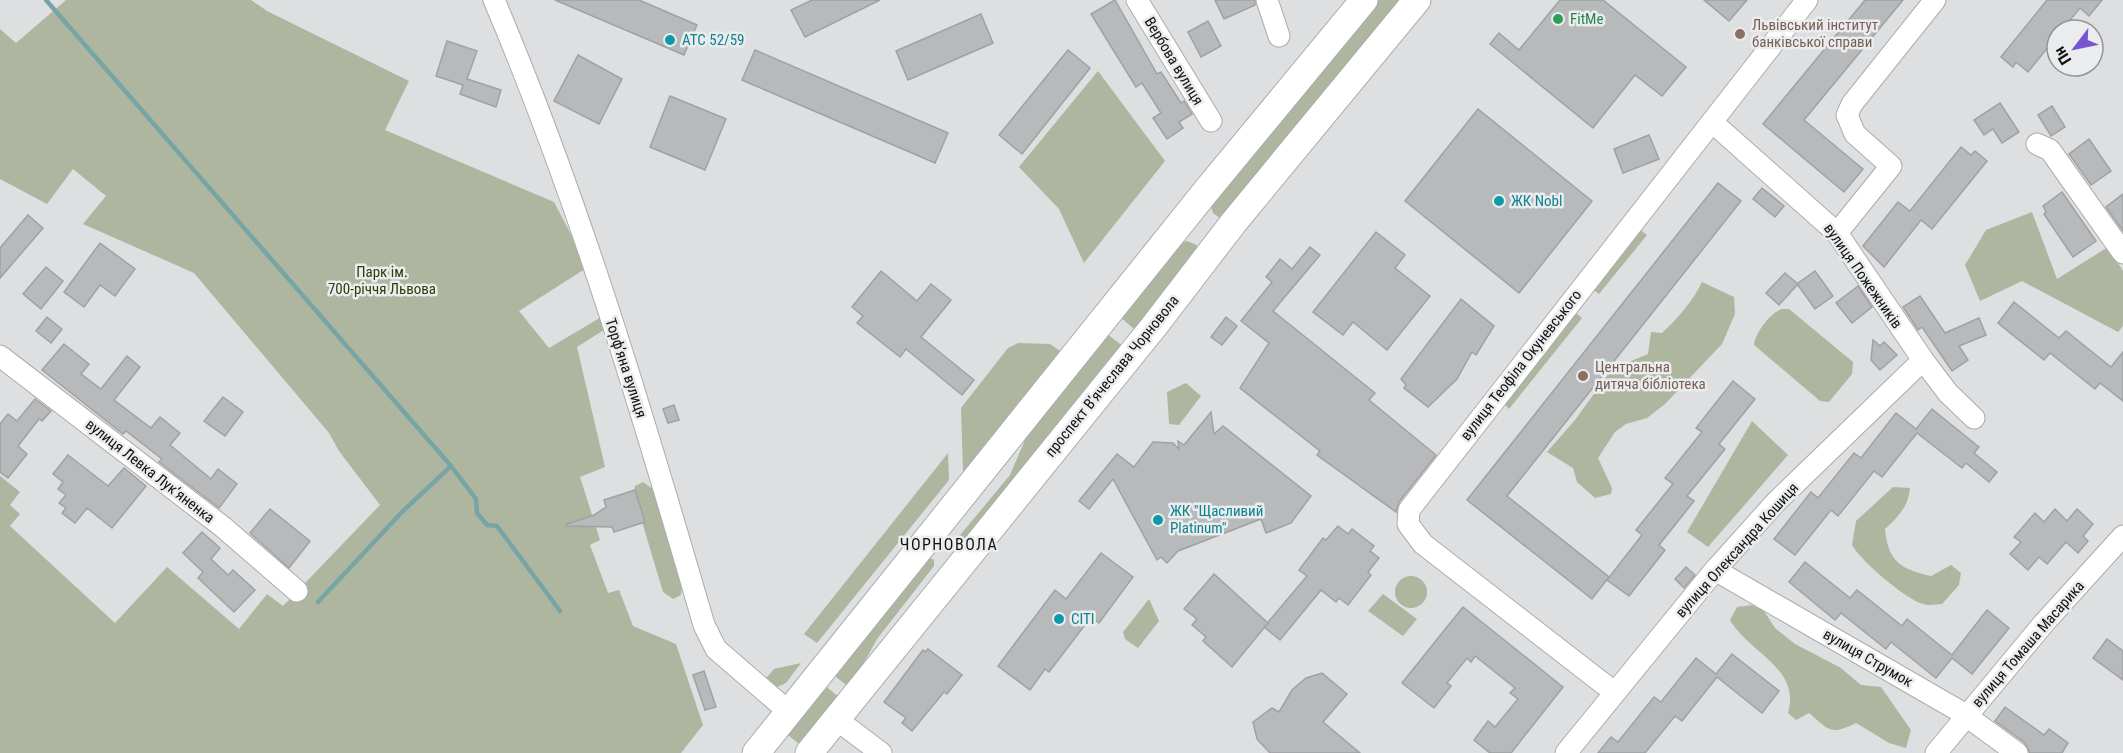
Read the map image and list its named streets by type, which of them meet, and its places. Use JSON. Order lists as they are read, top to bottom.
{
  "streets": {
    "main road": ["проспект Вʼячеслава Чорновола"],
    "street": [
      "Вербова вулиця",
      "вулиця Пожежників",
      "вулиця Теофіла Окуневського",
      "Торфʼяна вулиця",
      "вулиця Левка Лукʼяненка",
      "вулиця Олександра Кошиця",
      "вулиця Томаша Масарика",
      "вулиця Струмок"
    ]
  },
  "crossings": [
    ["вулиця Пожежників", "вулиця Теофіла Окуневського"],
    ["вулиця Пожежників", "вулиця Олександра Кошиця"],
    ["вулиця Теофіла Окуневського", "вулиця Олександра Кошиця"],
    ["вулиця Олександра Кошиця", "вулиця Струмок"],
    ["вулиця Томаша Масарика", "вулиця Струмок"]
  ],
  "districts": ["ЧОРНОВОЛА"],
  "parks": ["Парк ім. 700-річчя Львова"],
  "places": [
    "FitMe",
    "Львівський інститут банківської справи",
    "АТС 52/59",
    "ЖК Nobl",
    "Центральна дитяча бібліотека",
    "ЖК \"Щасливий Platinum\"",
    "CITI"
  ],
  "north": "bottom left"
}
